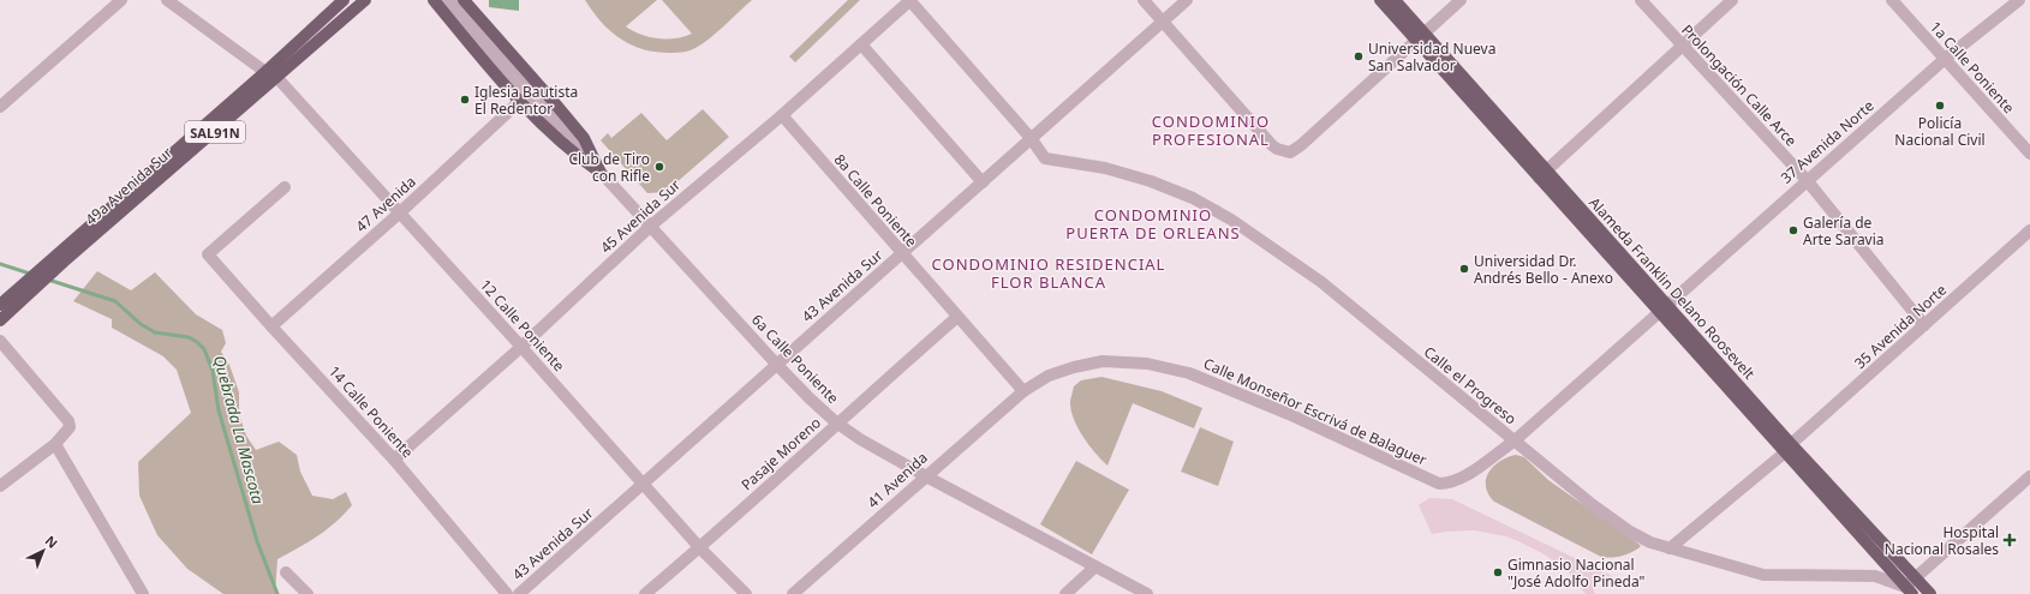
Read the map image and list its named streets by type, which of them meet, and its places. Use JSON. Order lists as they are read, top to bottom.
{
  "streets": {
    "main road": ["SAL91N", "49a Avenida Sur", "Alameda Franklin Delano Roosevelt"],
    "street": [
      "1a Calle Poniente",
      "Prolongación Calle Arce",
      "37 Avenida Norte",
      "8a Calle Poniente",
      "47 Avenida",
      "45 Avenida Sur",
      "43 Avenida Sur",
      "12 Calle Poniente",
      "35 Avenida Norte",
      "6a Calle Poniente",
      "Calle el Progreso",
      "14 Calle Poniente",
      "Calle Monseñor Escrivá de Balaguer",
      "Pasaje Moreno",
      "41 Avenida"
    ]
  },
  "crossings": [
    ["1a Calle Poniente", "37 Avenida Norte"],
    ["Prolongación Calle Arce", "37 Avenida Norte"],
    ["Prolongación Calle Arce", "35 Avenida Norte"],
    ["37 Avenida Norte", "Alameda Franklin Delano Roosevelt"],
    ["37 Avenida Norte", "Calle el Progreso"],
    ["37 Avenida Norte", "Calle Monseñor Escrivá de Balaguer"],
    ["49a Avenida Sur", "12 Calle Poniente"],
    ["8a Calle Poniente", "45 Avenida Sur"],
    ["8a Calle Poniente", "43 Avenida Sur"],
    ["8a Calle Poniente", "Calle Monseñor Escrivá de Balaguer"],
    ["8a Calle Poniente", "Pasaje Moreno"],
    ["8a Calle Poniente", "41 Avenida"],
    ["47 Avenida", "12 Calle Poniente"],
    ["47 Avenida", "14 Calle Poniente"],
    ["45 Avenida Sur", "12 Calle Poniente"],
    ["45 Avenida Sur", "6a Calle Poniente"],
    ["45 Avenida Sur", "14 Calle Poniente"],
    ["43 Avenida Sur", "12 Calle Poniente"],
    ["43 Avenida Sur", "6a Calle Poniente"],
    ["43 Avenida Sur", "Calle el Progreso"],
    ["Alameda Franklin Delano Roosevelt", "35 Avenida Norte"],
    ["Alameda Franklin Delano Roosevelt", "Calle el Progreso"],
    ["12 Calle Poniente", "Pasaje Moreno"],
    ["35 Avenida Norte", "Calle el Progreso"],
    ["6a Calle Poniente", "Pasaje Moreno"],
    ["6a Calle Poniente", "41 Avenida"],
    ["Calle Monseñor Escrivá de Balaguer", "41 Avenida"]
  ],
  "districts": ["CONDOMINIO PROFESIONAL", "CONDOMINIO PUERTA DE ORLEANS", "CONDOMINIO RESIDENCIAL FLOR BLANCA"],
  "water": ["Quebrada La Mascota"],
  "places": {
    "other": [
      "Universidad Nueva San Salvador",
      "Iglesia Bautista El Redentor",
      "Policía Nacional Civil",
      "Club de Tiro con Rifle",
      "Galería de Arte Saravia",
      "Universidad Dr. Andrés Bello - Anexo",
      "Gimnasio Nacional \"José Adolfo Pineda\""
    ],
    "health": ["Hospital Nacional Rosales"]
  },
  "north": "top right"
}
